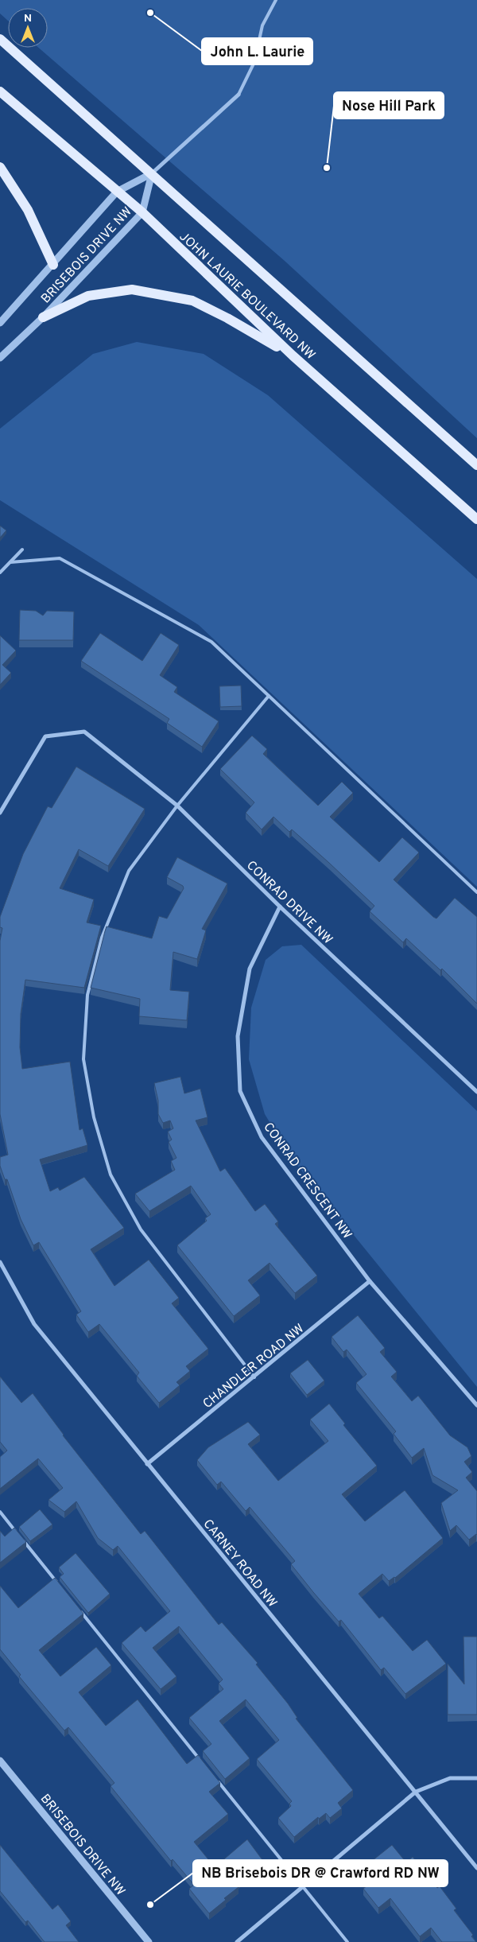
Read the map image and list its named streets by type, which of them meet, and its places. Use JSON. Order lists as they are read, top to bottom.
{
  "streets": {
    "main road": ["JOHN LAURIE BOULEVARD NW"],
    "street": [
      "BRISEBOIS DRIVE NW",
      "CONRAD DRIVE NW",
      "CONRAD CRESCENT NW",
      "CHANDLER ROAD NW",
      "CARNEY ROAD NW"
    ]
  },
  "crossings": [
    ["BRISEBOIS DRIVE NW", "JOHN LAURIE BOULEVARD NW"],
    ["CONRAD DRIVE NW", "CONRAD CRESCENT NW"],
    ["CONRAD CRESCENT NW", "CHANDLER ROAD NW"],
    ["CHANDLER ROAD NW", "CARNEY ROAD NW"]
  ],
  "places": ["John L. Laurie", "Nose Hill Park", "NB Brisebois DR @ Crawford RD NW"],
  "north": "top"
}
